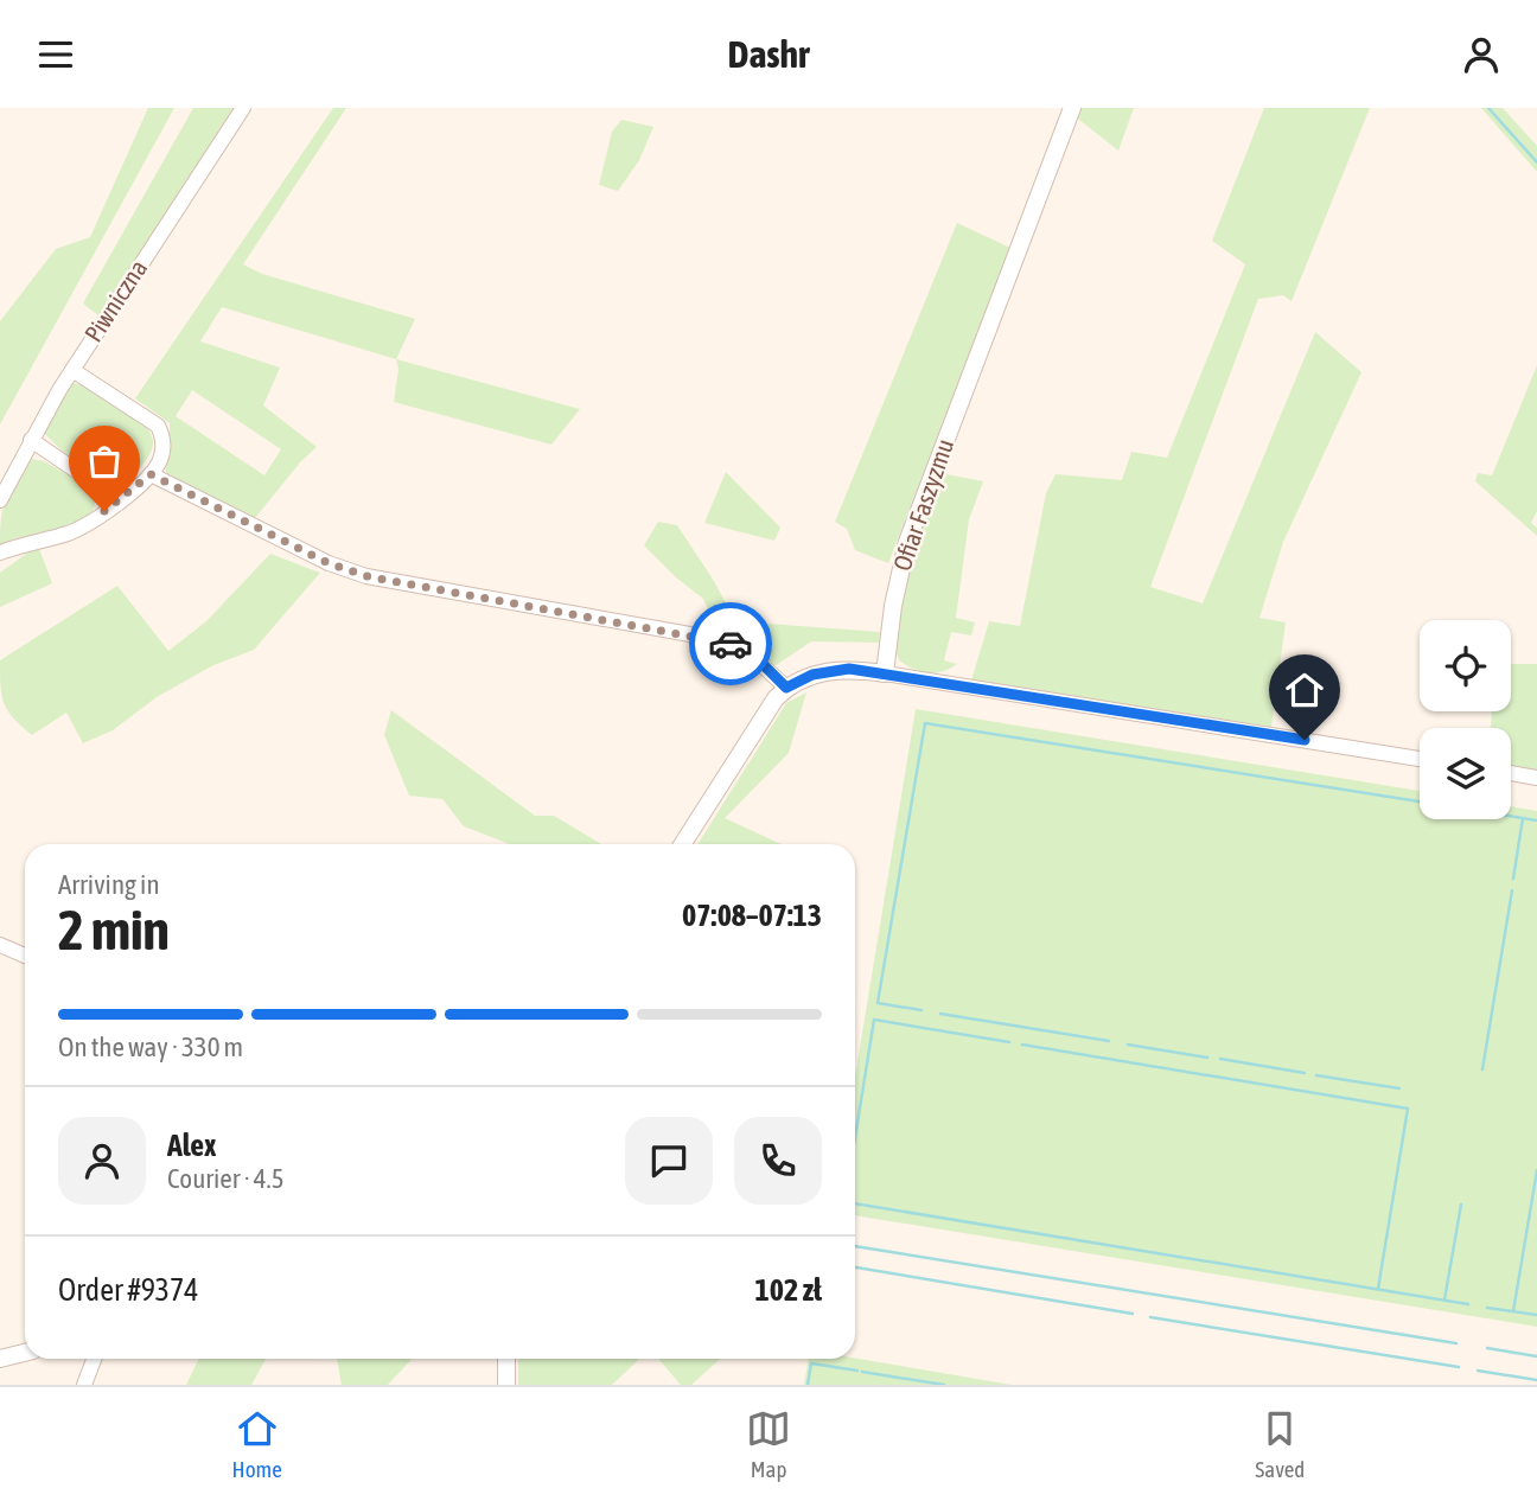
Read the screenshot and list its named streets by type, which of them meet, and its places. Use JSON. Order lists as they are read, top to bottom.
{
  "streets": {
    "street": ["Piwniczna", "Ofiar Faszyzmu"]
  },
  "page": {
    "header": "Dashr",
    "heading": ["2 min", "Arriving in", "07:08–07:13"],
    "panel": [
      "Alex",
      "Courier · 4.5",
      "Order #9374",
      "102 zł"
    ],
    "bar": "On the way · 330 m",
    "tabs": ["Home", "Map", "Saved"]
  }
}
